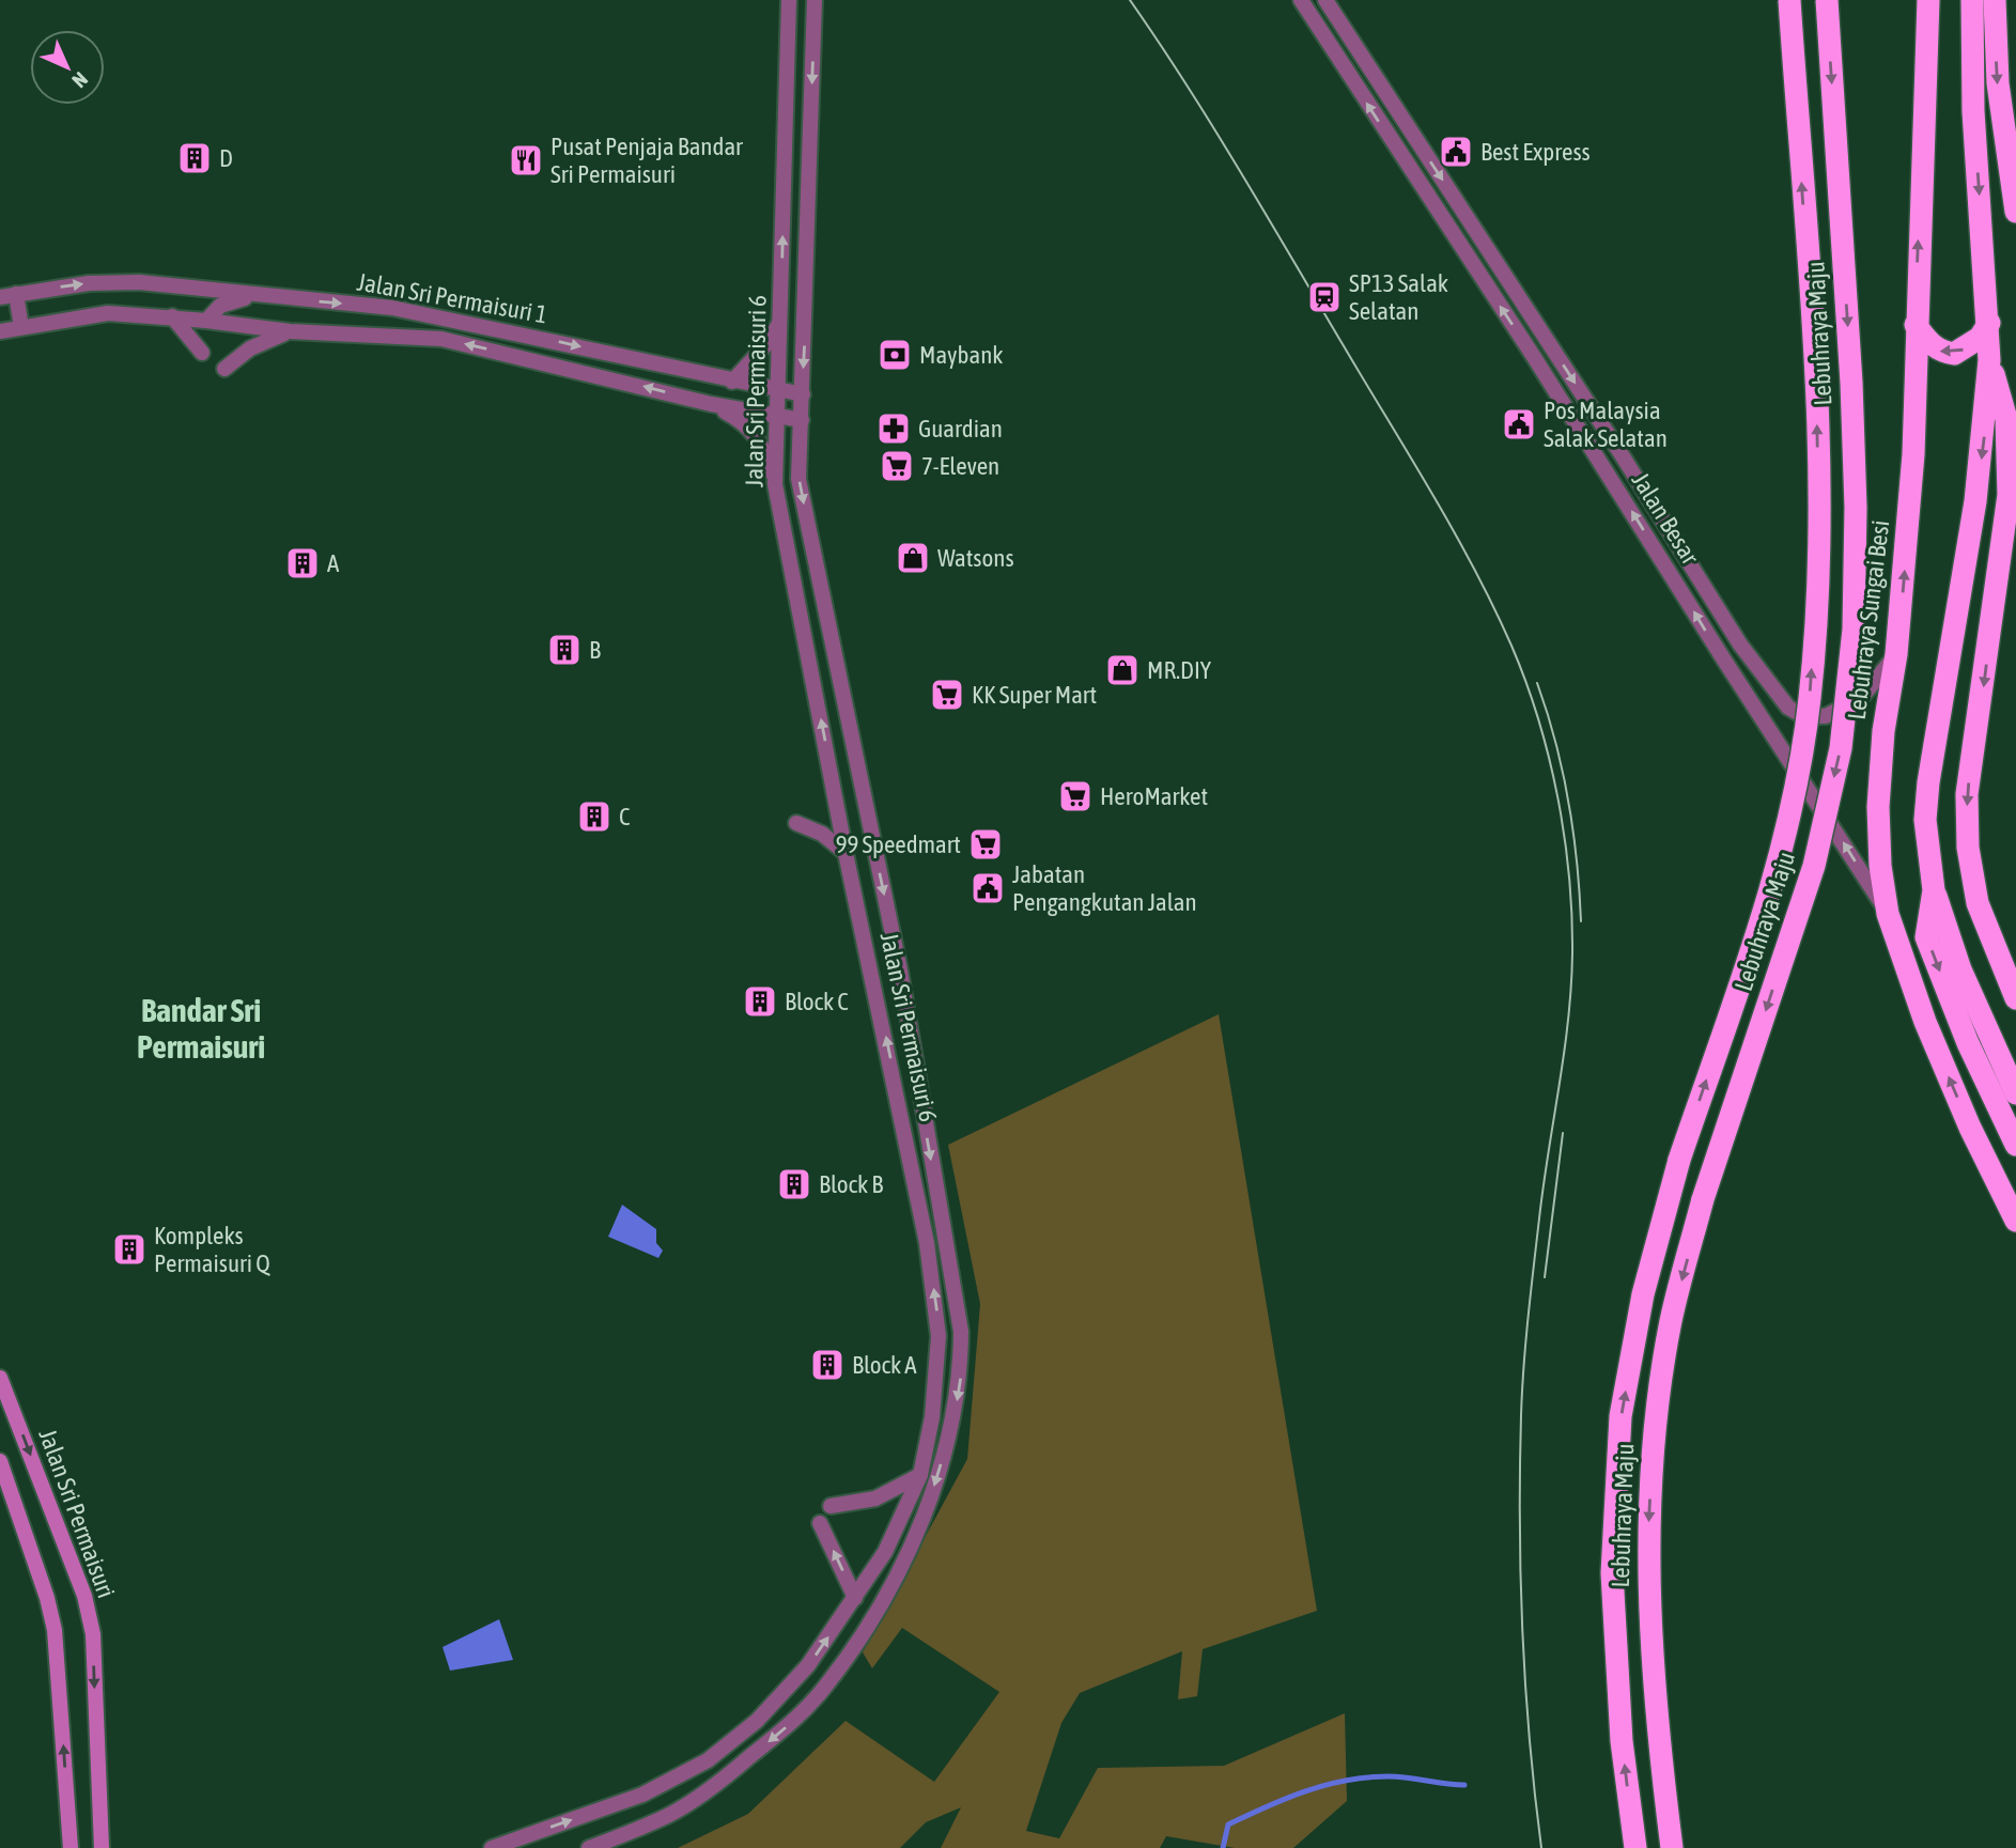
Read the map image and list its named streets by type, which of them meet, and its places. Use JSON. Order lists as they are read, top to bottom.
{
  "streets": {
    "highway": ["Lebuhraya Maju", "Lebuhraya Sungai Besi"],
    "main road": ["Jalan Sri Permaisuri"],
    "street": ["Jalan Sri Permaisuri 1", "Jalan Sri Permaisuri 6", "Jalan Besar"]
  },
  "crossings": [
    ["Jalan Sri Permaisuri 1", "Jalan Sri Permaisuri 6"],
    ["Jalan Besar", "Lebuhraya Sungai Besi"]
  ],
  "districts": ["Bandar Sri Permaisuri"],
  "places": {
    "public building": ["Best Express", "Pos Malaysia Salak Selatan", "Jabatan Pengangkutan Jalan"],
    "building": [
      "D",
      "A",
      "B",
      "C",
      "Block C",
      "Block B",
      "Kompleks Permaisuri Q",
      "Block A"
    ],
    "restaurant": ["Pusat Penjaja Bandar Sri Permaisuri"],
    "station": ["SP13 Salak Selatan"],
    "bank": ["Maybank"],
    "pharmacy": ["Guardian"],
    "supermarket": [
      "7-Eleven",
      "KK Super Mart",
      "HeroMarket",
      "99 Speedmart"
    ],
    "shop": ["Watsons", "MR.DIY"]
  },
  "north": "bottom right"
}
